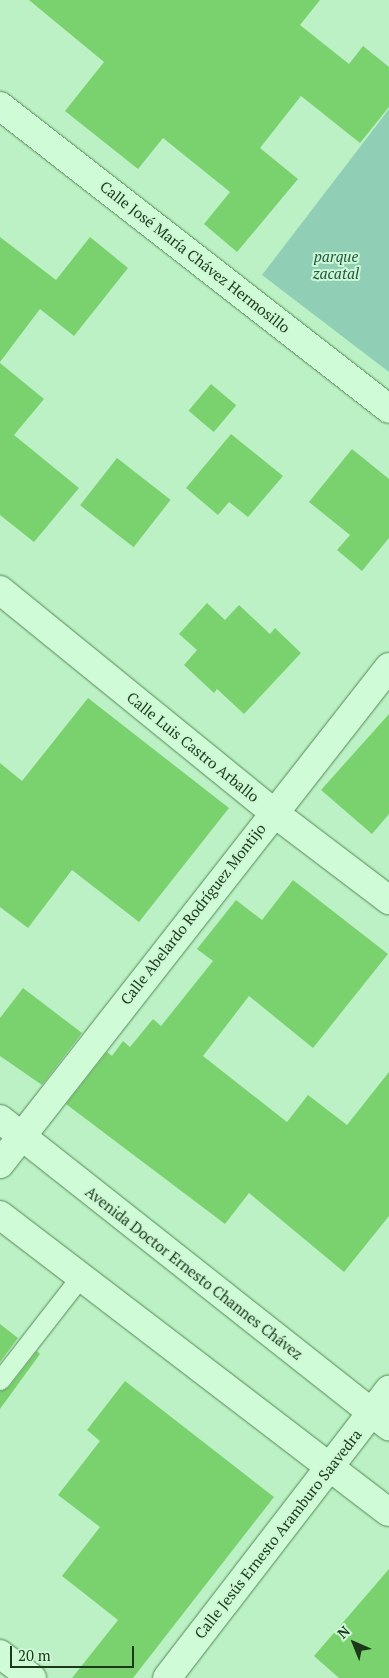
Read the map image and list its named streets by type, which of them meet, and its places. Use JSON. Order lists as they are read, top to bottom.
{
  "streets": {
    "street": [
      "Calle José María Chávez Hermosillo",
      "Calle Luis Castro Arballo",
      "Calle Abelardo Rodríguez Montijo",
      "Avenida Doctor Ernesto Channes Chávez",
      "Calle Jesús Ernesto Aramburo Saavedra"
    ]
  },
  "crossings": [
    ["Calle Luis Castro Arballo", "Calle Abelardo Rodríguez Montijo"],
    ["Calle Abelardo Rodríguez Montijo", "Avenida Doctor Ernesto Channes Chávez"],
    ["Avenida Doctor Ernesto Channes Chávez", "Calle Jesús Ernesto Aramburo Saavedra"]
  ],
  "parks": ["parque zacatal"],
  "scale_bar": "20 m",
  "north": "top left"
}
